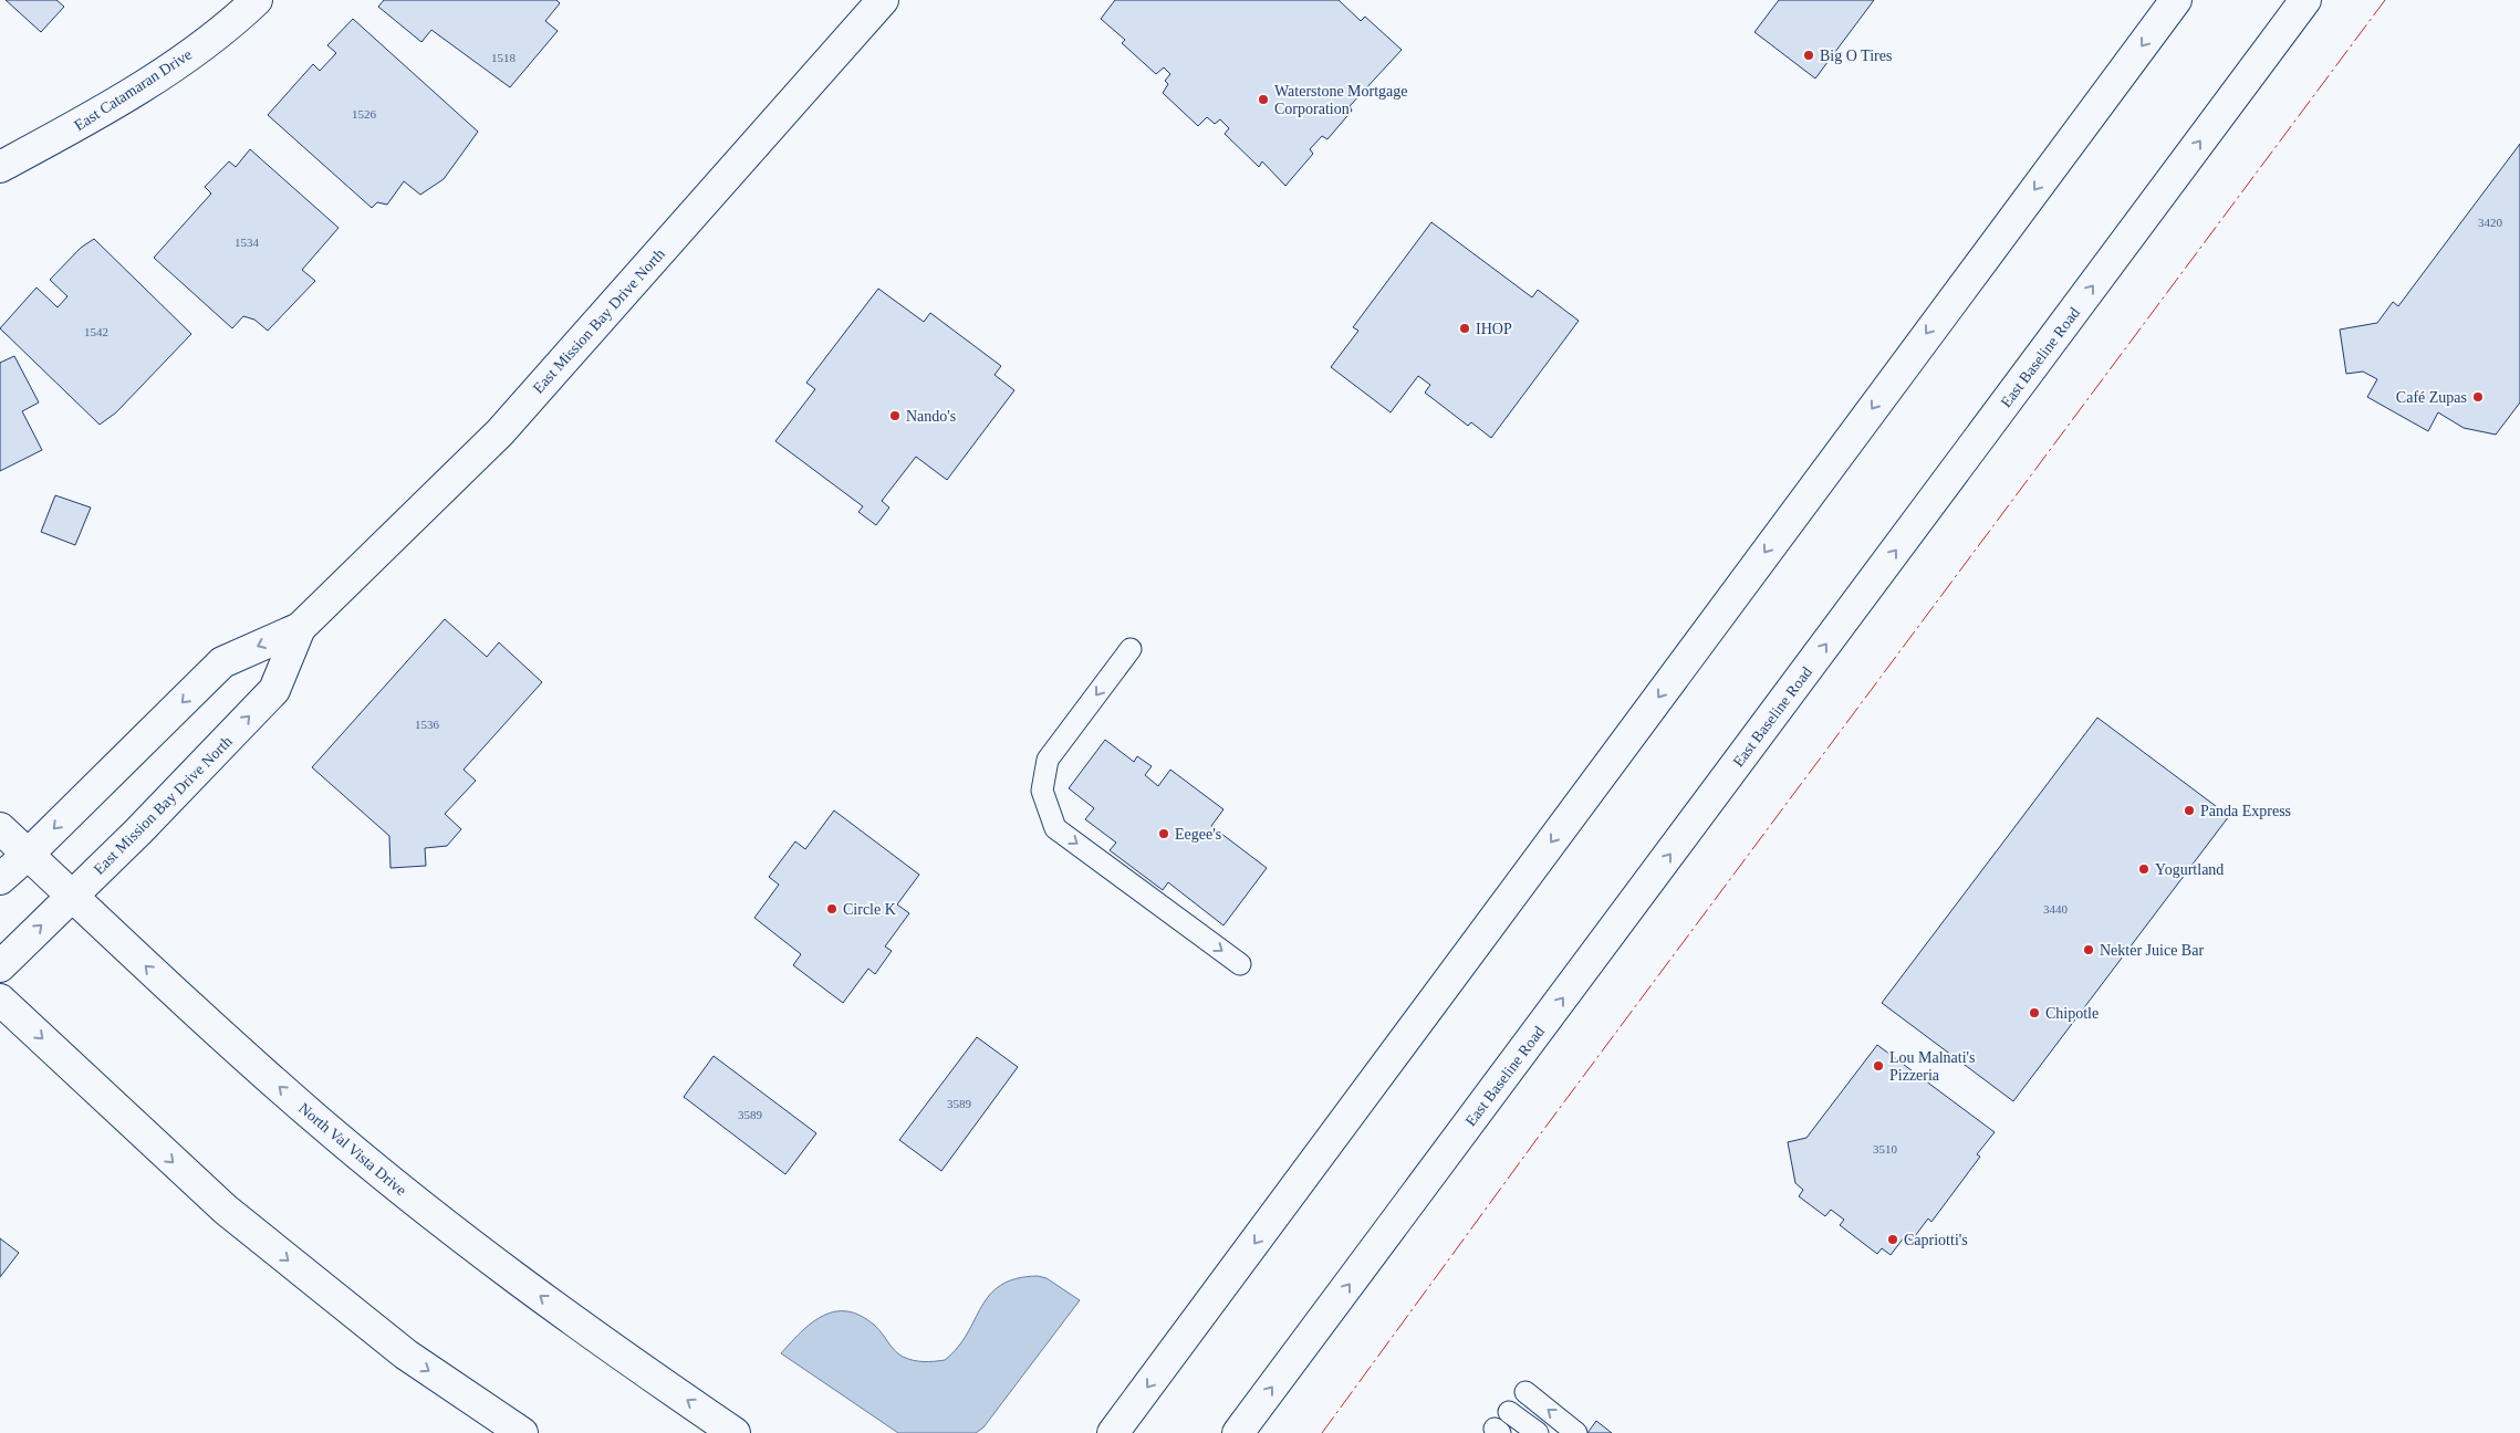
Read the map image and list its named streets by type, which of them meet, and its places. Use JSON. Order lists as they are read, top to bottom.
{
  "streets": {
    "main road": [
      "East Catamaran Drive",
      "East Mission Bay Drive North",
      "East Baseline Road",
      "North Val Vista Drive"
    ]
  },
  "crossings": [
    ["East Mission Bay Drive North", "North Val Vista Drive"]
  ],
  "places": [
    "Big O Tires",
    "Waterstone Mortgage Corporation",
    "IHOP",
    "Café Zupas",
    "Nando's",
    "Panda Express",
    "Eegee's",
    "Yogurtland",
    "Circle K",
    "Nekter Juice Bar",
    "Chipotle",
    "Lou Malnati's Pizzeria",
    "Capriotti's"
  ],
  "house_numbers": [
    "1518",
    "1526",
    "3420",
    "1534",
    "1542",
    "1536",
    "3440",
    "3589",
    "3589",
    "3510"
  ]
}
